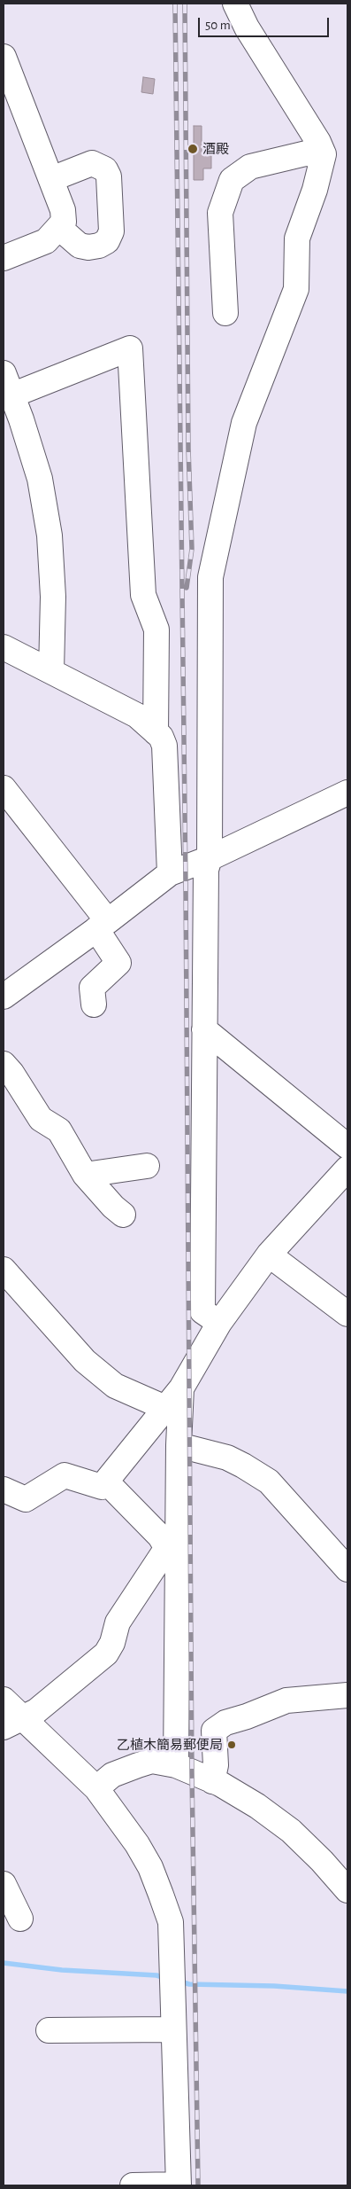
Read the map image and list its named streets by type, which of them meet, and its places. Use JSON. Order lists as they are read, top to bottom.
{
  "places": ["酒殿", "乙植木簡易郵便局"],
  "scale_bar": "50 m"
}
